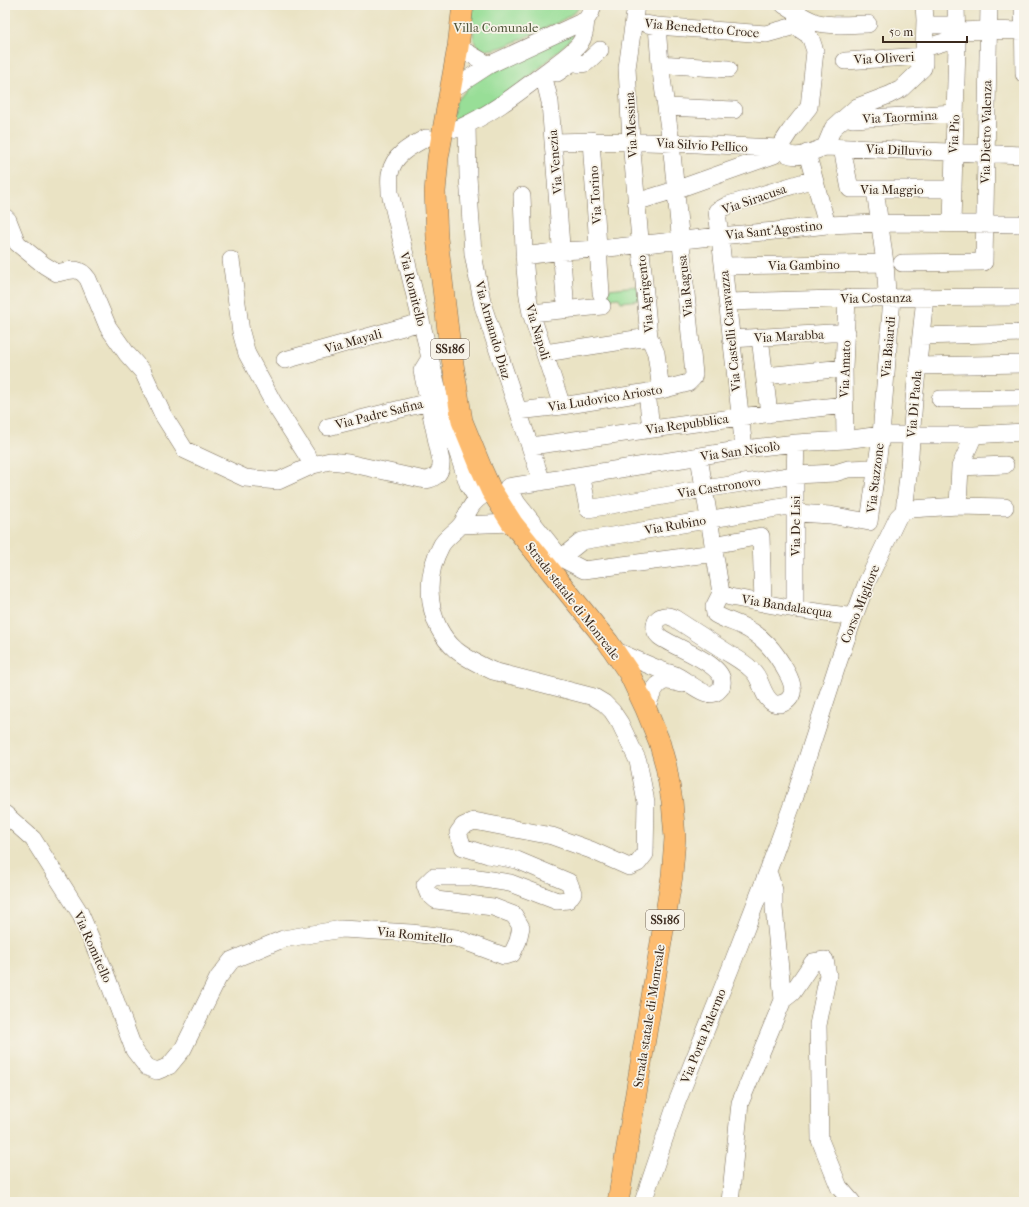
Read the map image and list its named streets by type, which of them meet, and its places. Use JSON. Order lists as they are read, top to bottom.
{
  "streets": {
    "main road": ["SS186", "Strada statale di Monreale"],
    "street": [
      "Via Benedetto Croce",
      "Via Oliveri",
      "Via Taormina",
      "Via Messina",
      "Via Dietro Valenza",
      "Via Pio",
      "Via Silvio Pellico",
      "Via Dilluvio",
      "Via Venezia",
      "Via Maggio",
      "Via Torino",
      "Via Siracusa",
      "Via Sant'Agostino",
      "Via Gambino",
      "Via Ragusa",
      "Via Romitello",
      "Via Agrigento",
      "Via Costanza",
      "Via Armando Diaz",
      "Via Castelli Caravazza",
      "Via Napoli",
      "Via Marabba",
      "Via Mayali",
      "Via Baiardi",
      "Via Amato",
      "Via Ludovico Ariosto",
      "Via Di Paola",
      "Via Padre Safina",
      "Via Repubblica",
      "Via San Nicolò",
      "Via Stazzone",
      "Via Castronovo",
      "Via Rubino",
      "Via De Lisi",
      "Corso Migliore",
      "Via Bandalacqua",
      "Via Porta Palermo"
    ]
  },
  "crossings": [
    ["Via Benedetto Croce", "Via Messina"],
    ["Via Benedetto Croce", "Via Ragusa"],
    ["Via Oliveri", "Via Pio"],
    ["Via Taormina", "Via Pio"],
    ["Via Messina", "Via Silvio Pellico"],
    ["Via Messina", "Via Sant'Agostino"],
    ["Via Messina", "Via Agrigento"],
    ["Via Dietro Valenza", "Via Dilluvio"],
    ["Via Dietro Valenza", "Via Sant'Agostino"],
    ["Via Pio", "Via Dilluvio"],
    ["Via Pio", "Via Maggio"],
    ["Via Pio", "Via Sant'Agostino"],
    ["Via Silvio Pellico", "Via Dilluvio"],
    ["Via Silvio Pellico", "Via Venezia"],
    ["Via Silvio Pellico", "Via Torino"],
    ["Via Silvio Pellico", "Via Ragusa"],
    ["Via Dilluvio", "Via Maggio"],
    ["Via Venezia", "Via Sant'Agostino"],
    ["Via Venezia", "Via Armando Diaz"],
    ["Via Maggio", "Via Baiardi"],
    ["Via Torino", "Via Sant'Agostino"],
    ["Via Torino", "Via Napoli"],
    ["Via Siracusa", "Via Sant'Agostino"],
    ["Via Siracusa", "Via Castelli Caravazza"],
    ["Via Sant'Agostino", "Via Ragusa"],
    ["Via Sant'Agostino", "Via Agrigento"],
    ["Via Sant'Agostino", "Via Castelli Caravazza"],
    ["Via Sant'Agostino", "Via Napoli"],
    ["Via Sant'Agostino", "Via Baiardi"],
    ["Via Gambino", "Via Castelli Caravazza"],
    ["Via Gambino", "Via Baiardi"],
    ["Via Ragusa", "Via Ludovico Ariosto"],
    ["Via Romitello", "Via Mayali"],
    ["Via Romitello", "Via San Nicolò"],
    ["Via Romitello", "Via Rubino"],
    ["Via Romitello", "Strada statale di Monreale"],
    ["Via Agrigento", "Via Ludovico Ariosto"],
    ["Via Agrigento", "Via Repubblica"],
    ["Via Costanza", "Via Castelli Caravazza"],
    ["Via Costanza", "Via Baiardi"],
    ["Via Costanza", "Via Amato"],
    ["Via Costanza", "Via Di Paola"],
    ["Via Armando Diaz", "Via Ludovico Ariosto"],
    ["Via Armando Diaz", "Via Repubblica"],
    ["Via Armando Diaz", "Via San Nicolò"],
    ["Via Castelli Caravazza", "Via Marabba"],
    ["Via Castelli Caravazza", "Via Repubblica"],
    ["Via Castelli Caravazza", "Via San Nicolò"],
    ["Via Napoli", "Via Ludovico Ariosto"],
    ["Via Marabba", "Via Amato"],
    ["Via Baiardi", "Via San Nicolò"],
    ["Via Baiardi", "Via Stazzone"],
    ["Via Amato", "Via Repubblica"],
    ["Via Amato", "Via San Nicolò"],
    ["Via Di Paola", "Via San Nicolò"],
    ["Via Di Paola", "Corso Migliore"],
    ["Via San Nicolò", "Via Stazzone"],
    ["Via San Nicolò", "Via De Lisi"],
    ["Via San Nicolò", "Strada statale di Monreale"],
    ["Via Stazzone", "Via Castronovo"],
    ["Via Stazzone", "Via Rubino"],
    ["Via Castronovo", "Via De Lisi"],
    ["Via Rubino", "Via De Lisi"],
    ["Via De Lisi", "Via Bandalacqua"],
    ["Corso Migliore", "Via Bandalacqua"],
    ["Corso Migliore", "Via Porta Palermo"]
  ],
  "parks": ["Villa Comunale"],
  "scale_bar": "50 m"
}
